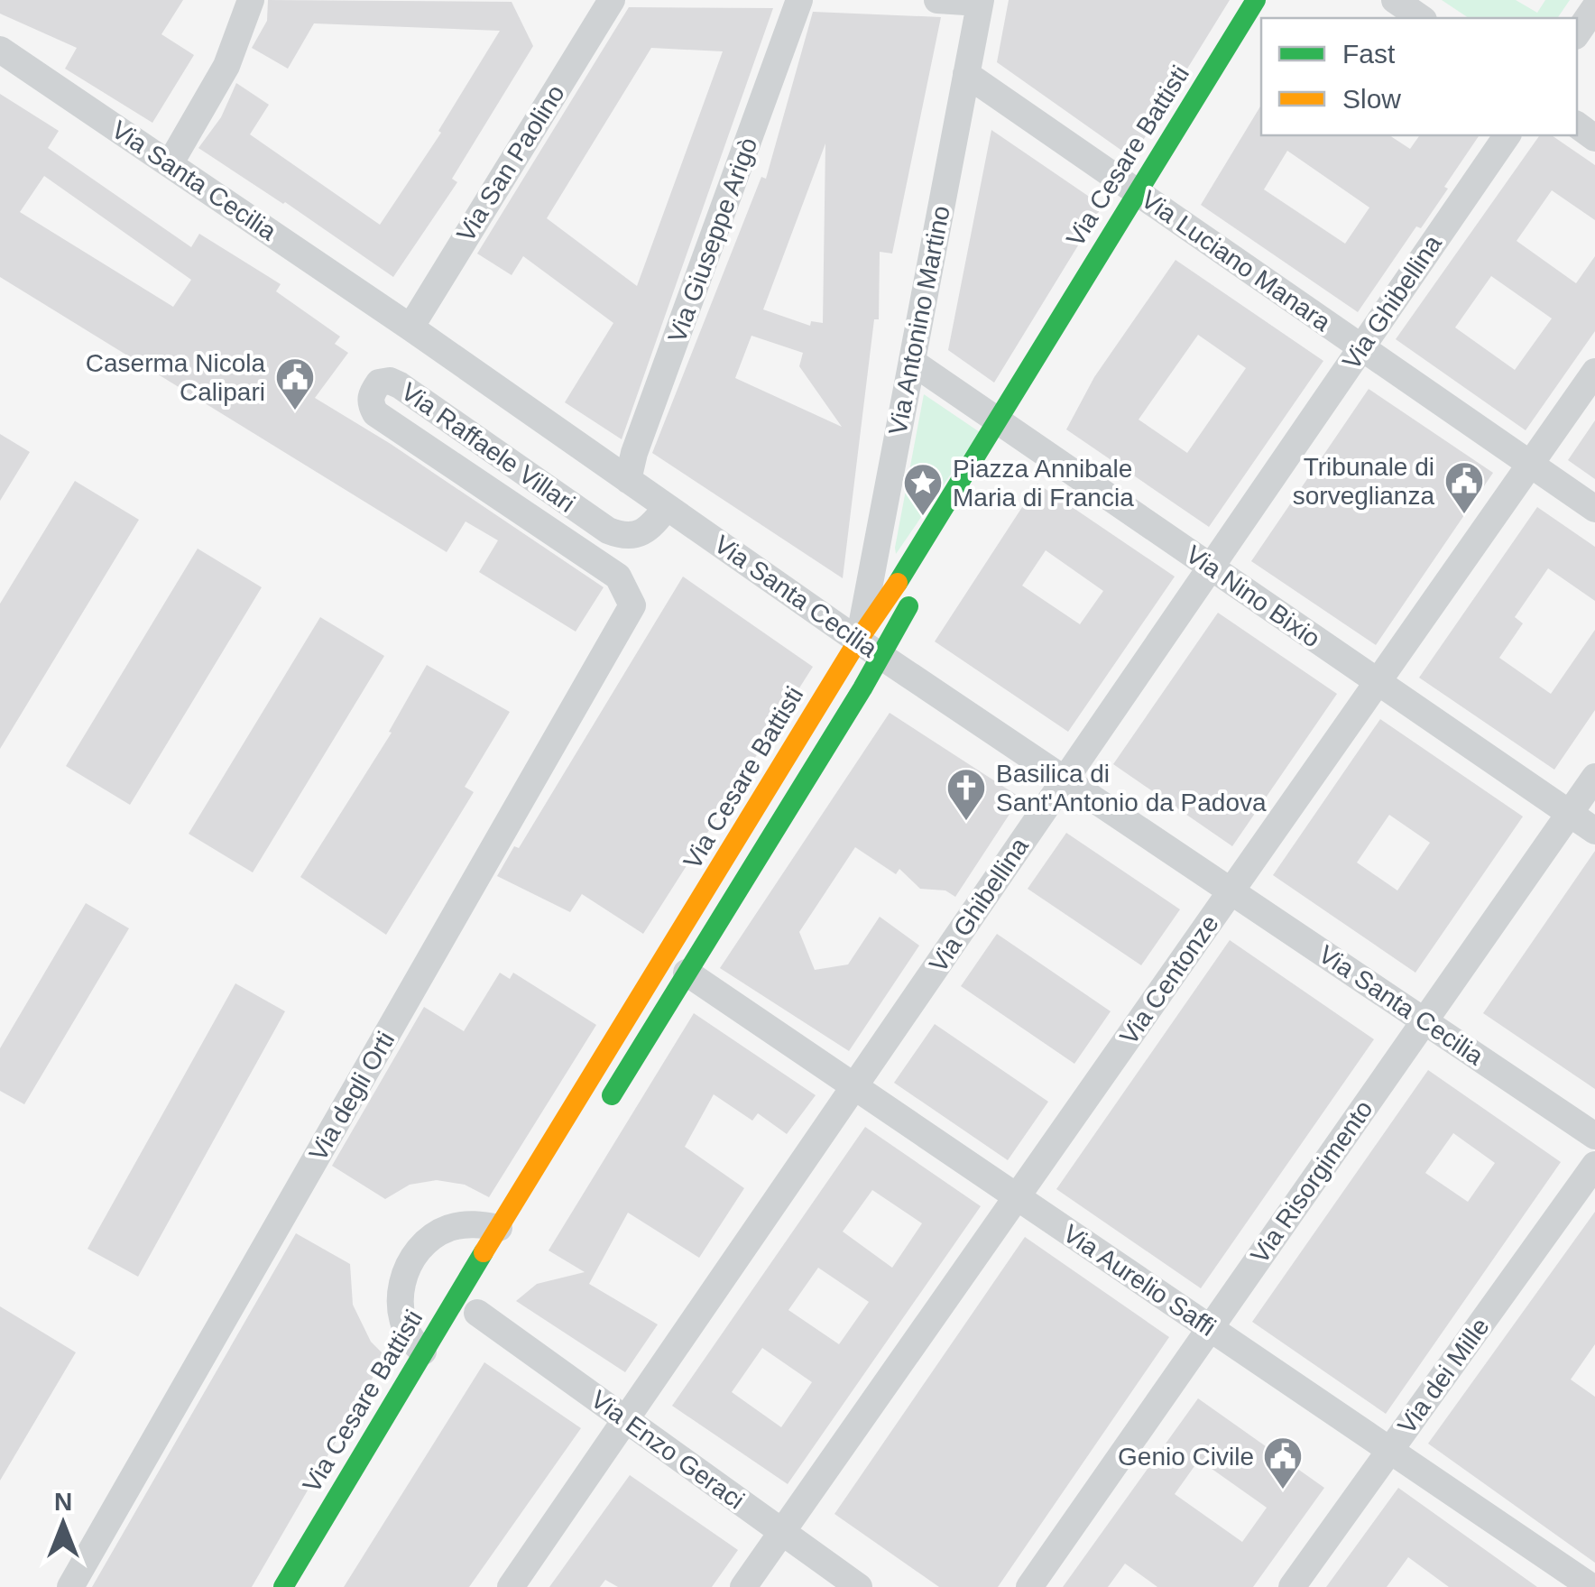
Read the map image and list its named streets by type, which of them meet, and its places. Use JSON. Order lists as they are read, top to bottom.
{
  "streets": {
    "main road": ["Via Cesare Battisti"],
    "street": [
      "Via San Paolino",
      "Via Santa Cecilia",
      "Via Giuseppe Arigò",
      "Via Luciano Manara",
      "Via Ghibellina",
      "Via Antonino Martino",
      "Via Raffaele Villari",
      "Via Nino Bixio",
      "Via Centonze",
      "Via degli Orti",
      "Via Risorgimento",
      "Via Aurelio Saffi",
      "Via dei Mille",
      "Via Enzo Geraci"
    ]
  },
  "crossings": [
    ["Via Cesare Battisti", "Via Santa Cecilia"],
    ["Via Cesare Battisti", "Via Luciano Manara"],
    ["Via Cesare Battisti", "Via Antonino Martino"],
    ["Via Cesare Battisti", "Via Nino Bixio"],
    ["Via Cesare Battisti", "Via Aurelio Saffi"],
    ["Via San Paolino", "Via Santa Cecilia"],
    ["Via Santa Cecilia", "Via Giuseppe Arigò"],
    ["Via Santa Cecilia", "Via Ghibellina"],
    ["Via Santa Cecilia", "Via Antonino Martino"],
    ["Via Santa Cecilia", "Via Raffaele Villari"],
    ["Via Santa Cecilia", "Via Centonze"],
    ["Via Santa Cecilia", "Via Risorgimento"],
    ["Via Luciano Manara", "Via Ghibellina"],
    ["Via Luciano Manara", "Via Antonino Martino"],
    ["Via Luciano Manara", "Via Centonze"],
    ["Via Ghibellina", "Via Nino Bixio"],
    ["Via Ghibellina", "Via Aurelio Saffi"],
    ["Via Ghibellina", "Via Enzo Geraci"],
    ["Via Antonino Martino", "Via Nino Bixio"],
    ["Via Raffaele Villari", "Via degli Orti"],
    ["Via Nino Bixio", "Via Centonze"],
    ["Via Nino Bixio", "Via Risorgimento"],
    ["Via Centonze", "Via Aurelio Saffi"],
    ["Via Centonze", "Via Enzo Geraci"],
    ["Via Risorgimento", "Via Aurelio Saffi"],
    ["Via Aurelio Saffi", "Via dei Mille"]
  ],
  "places": {
    "public building": ["Caserma Nicola Calipari", "Tribunale di sorveglianza", "Genio Civile"],
    "place": ["Piazza Annibale Maria di Francia"],
    "church": ["Basilica di Sant'Antonio da Padova"]
  },
  "legend": ["Fast", "Slow"],
  "north": "top"
}
